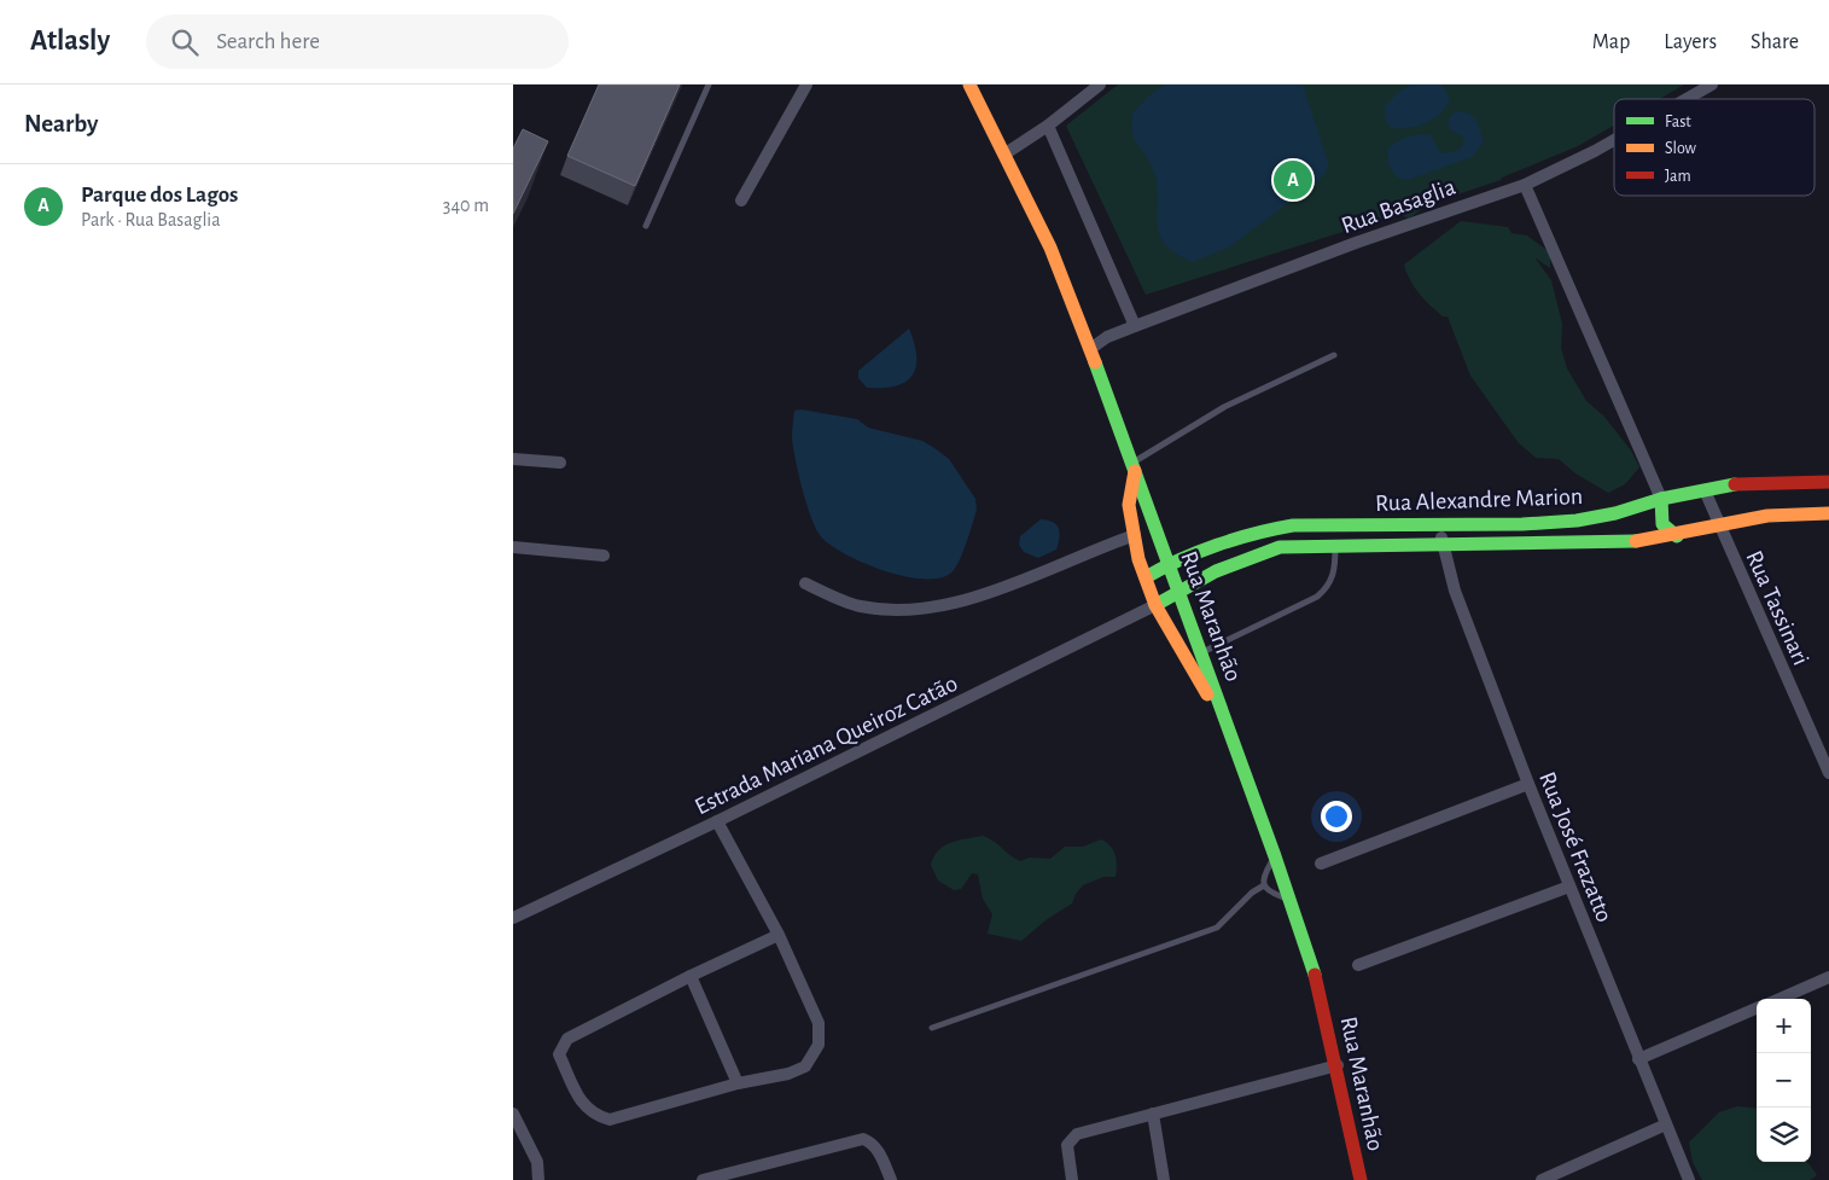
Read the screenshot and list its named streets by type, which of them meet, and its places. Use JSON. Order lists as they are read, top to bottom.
{
  "streets": {
    "main road": ["Rua Alexandre Marion", "Rua Maranhão"],
    "street": [
      "Rua Basaglia",
      "Rua Tassinari",
      "Estrada Mariana Queiroz Catão",
      "Rua José Frazatto"
    ]
  },
  "crossings": [
    ["Rua Basaglia", "Rua Maranhão"],
    ["Rua Alexandre Marion", "Rua Tassinari"],
    ["Rua Alexandre Marion", "Rua Maranhão"],
    ["Rua Alexandre Marion", "Estrada Mariana Queiroz Catão"],
    ["Rua Alexandre Marion", "Rua José Frazatto"]
  ],
  "legend": ["Fast", "Slow", "Jam"],
  "page": {
    "header": "Atlasly",
    "search": "Search here",
    "nav": ["Map", "Layers", "Share"],
    "heading": "Nearby",
    "pins": "A",
    "list": [
      {
        "mark": "A",
        "name": "Parque dos Lagos",
        "note": "Park · Rua Basaglia",
        "value": "340 m"
      }
    ],
    "map_buttons": ["+", "−"]
  }
}
